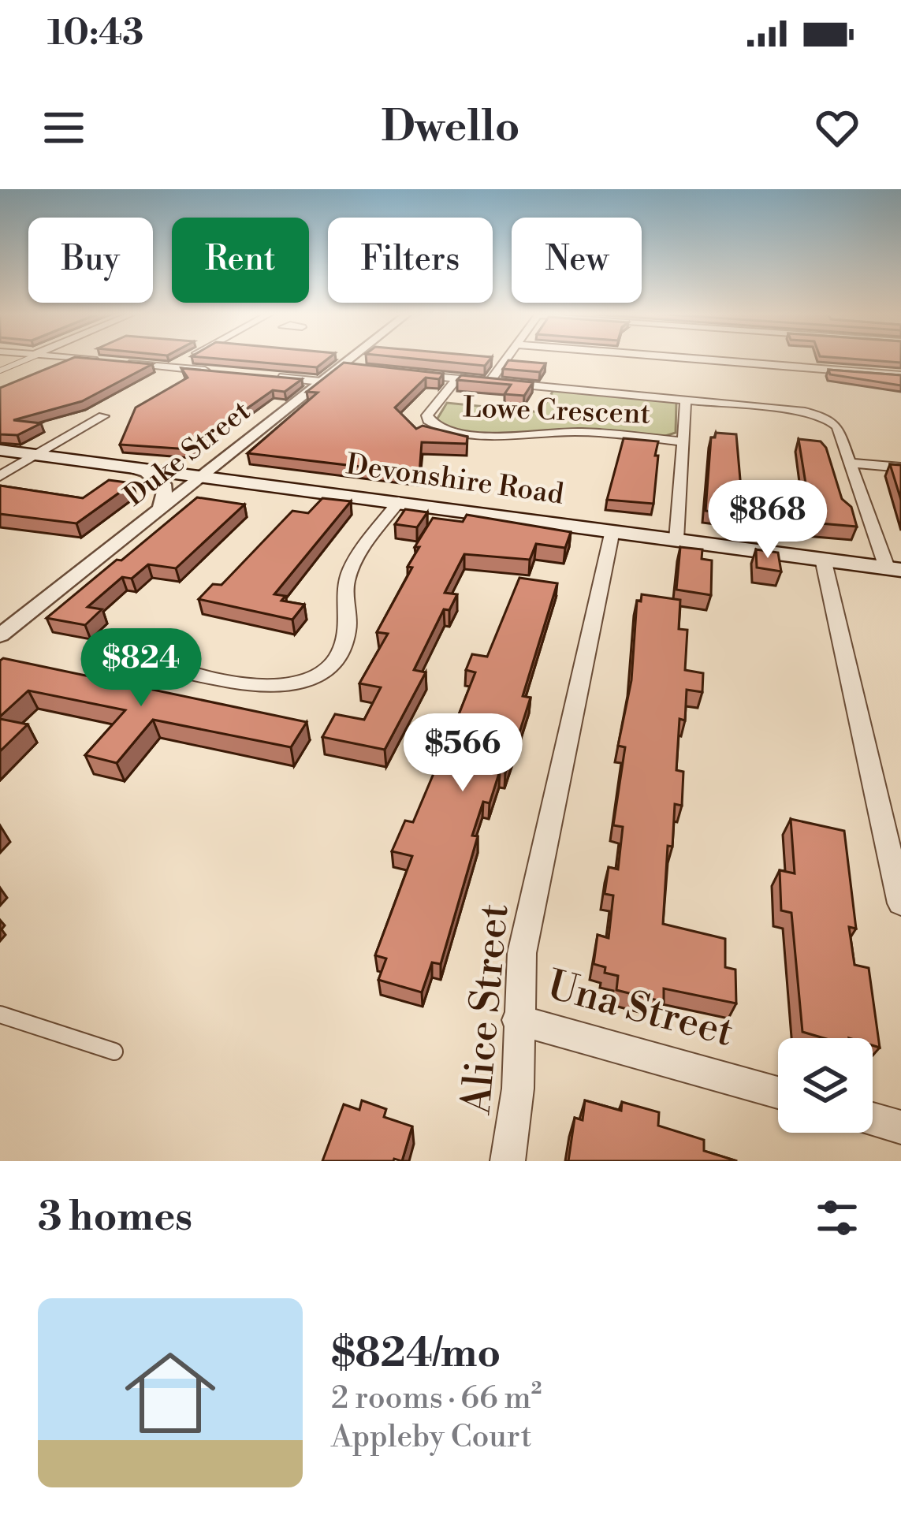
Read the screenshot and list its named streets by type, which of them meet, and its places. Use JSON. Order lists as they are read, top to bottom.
{
  "streets": {
    "main road": ["Devonshire Road"],
    "street": [
      "Lowe Crescent",
      "Duke Street",
      "Alice Street",
      "Una Street"
    ]
  },
  "crossings": [
    ["Duke Street", "Devonshire Road"],
    ["Devonshire Road", "Alice Street"],
    ["Alice Street", "Una Street"]
  ],
  "page": {
    "status": "10:43",
    "header": "Dwello",
    "chip": [
      "Buy",
      "Rent",
      "Filters",
      "New"
    ],
    "price": ["$868", "$824", "$566"],
    "heading": "3 homes",
    "list": [
      {
        "name": "$824/mo",
        "note": "2 rooms · 66 m² · Appleby Court"
      }
    ]
  }
}
